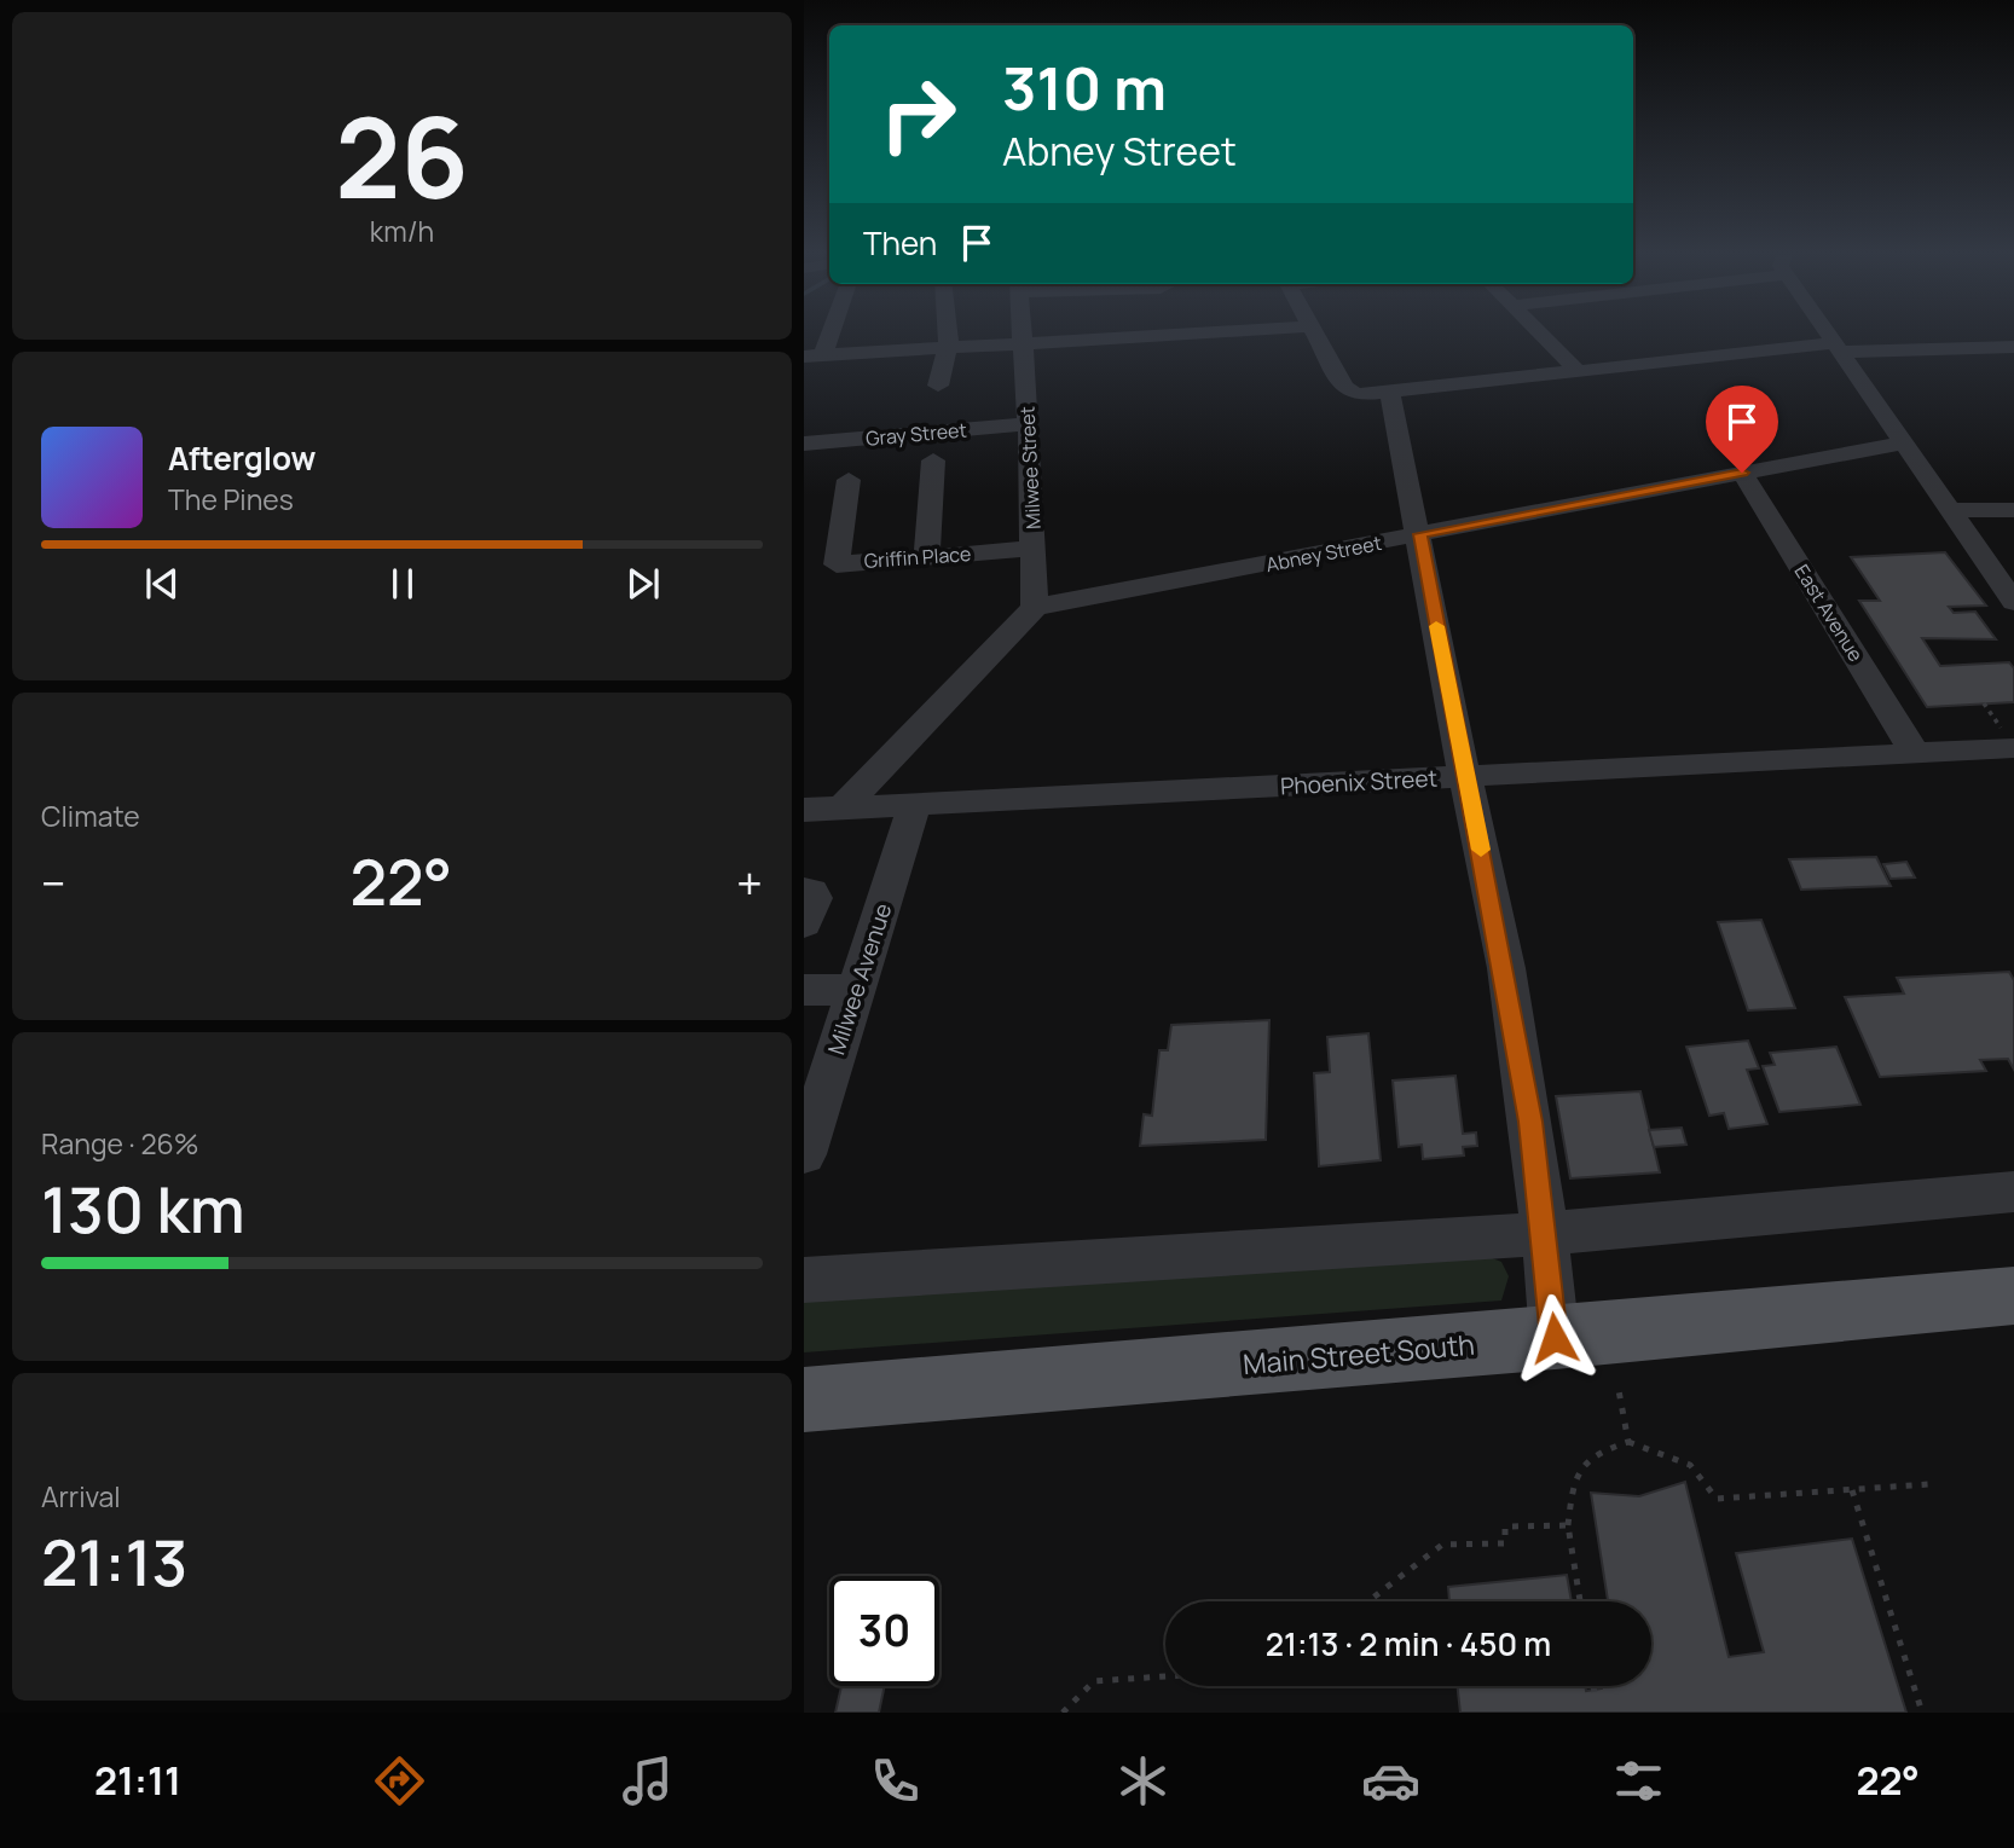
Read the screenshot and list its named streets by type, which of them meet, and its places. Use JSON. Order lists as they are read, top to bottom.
{
  "streets": {
    "main road": ["Main Street South"],
    "street": [
      "Gray Street",
      "Milwee Street",
      "Abney Street",
      "Griffin Place",
      "East Avenue",
      "Phoenix Street",
      "Milwee Avenue"
    ]
  },
  "crossings": [
    ["Gray Street", "Milwee Street"],
    ["Milwee Street", "Abney Street"],
    ["Milwee Street", "Griffin Place"],
    ["Abney Street", "East Avenue"],
    ["East Avenue", "Phoenix Street"],
    ["Phoenix Street", "Milwee Avenue"]
  ],
  "page": {
    "tile": [
      ["26", "km/h"],
      "Climate",
      ["Range · 26%", "130 km"],
      ["Arrival", "21:13"]
    ],
    "turn": ["310 m", "Abney Street"],
    "then": "Then",
    "song": ["Afterglow", "The Pines"],
    "heat": ["−", "22°", "+"],
    "limit": "30",
    "trip": "21:13 · 2 min · 450 m",
    "tabs": ["21:11", "22°"]
  }
}
